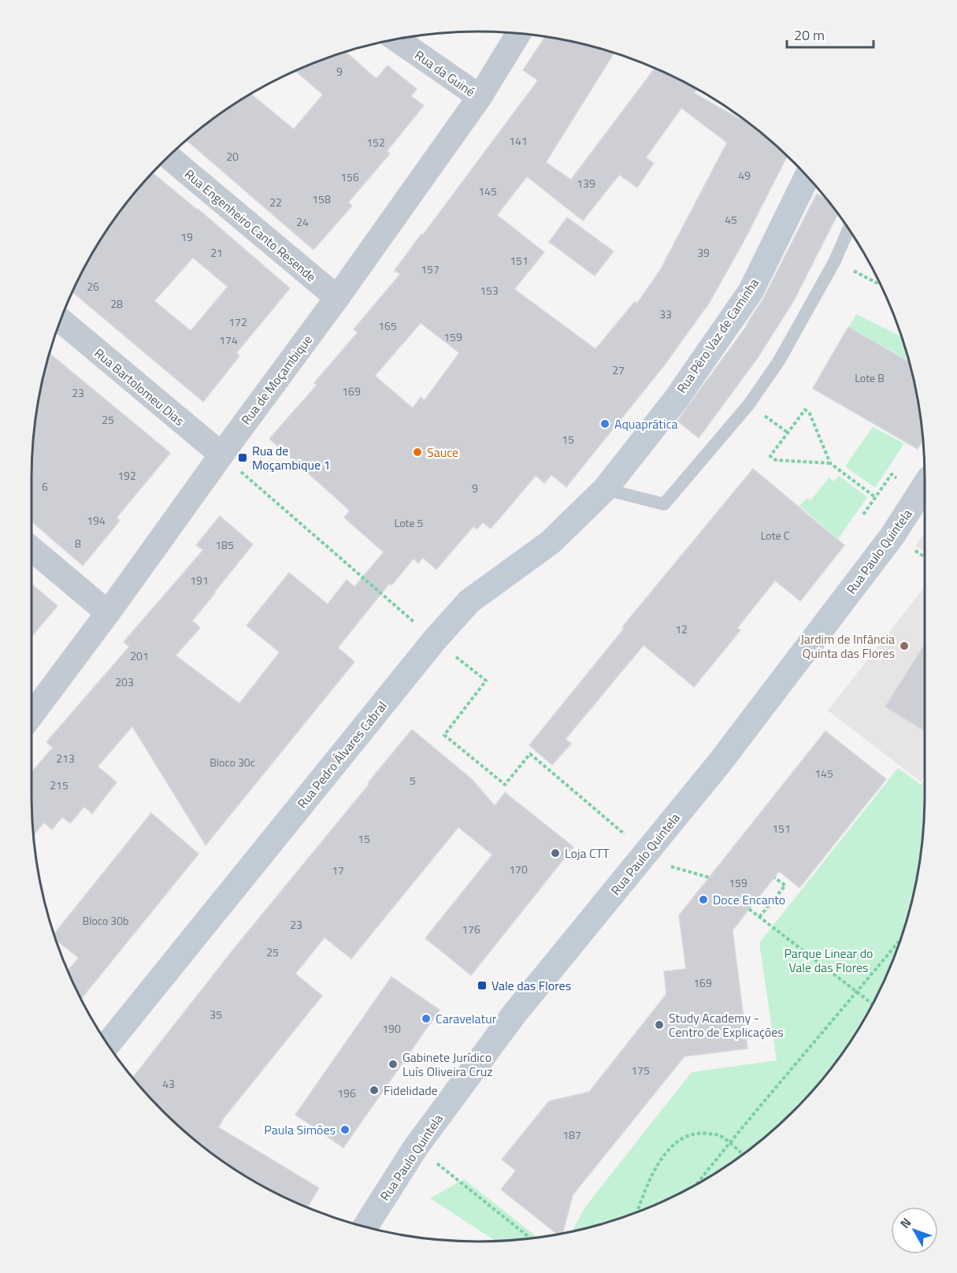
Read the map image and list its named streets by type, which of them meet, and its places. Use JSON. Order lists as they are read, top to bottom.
{
  "streets": {
    "street": [
      "Rua da Guiné",
      "Rua Engenheiro Canto Resende",
      "Rua Pêro Vaz de Caminha",
      "Rua de Moçambique",
      "Rua Bartolomeu Dias",
      "Rua Paulo Quintela",
      "Rua Pedro Álvares Cabral"
    ]
  },
  "crossings": [
    ["Rua da Guiné", "Rua de Moçambique"],
    ["Rua Engenheiro Canto Resende", "Rua de Moçambique"],
    ["Rua Pêro Vaz de Caminha", "Rua Pedro Álvares Cabral"],
    ["Rua de Moçambique", "Rua Bartolomeu Dias"]
  ],
  "parks": ["Parque Linear do Vale das Flores"],
  "places": {
    "other": [
      "Aquaprática",
      "Sauce",
      "Jardim de Infância Quinta das Flores",
      "Loja CTT",
      "Doce Encanto",
      "Caravelatur",
      "Study Academy - Centro de Explicações",
      "Gabinete Jurídico Luís Oliveira Cruz",
      "Fidelidade",
      "Paula Simões"
    ],
    "transit": ["Rua de Moçambique 1", "Vale das Flores"]
  },
  "house_numbers": [
    "9",
    "141",
    "152",
    "20",
    "49",
    "156",
    "139",
    "145",
    "158",
    "22",
    "45",
    "24",
    "19",
    "21",
    "39",
    "151",
    "157",
    "26",
    "153",
    "28",
    "33",
    "172",
    "165",
    "159",
    "174",
    "27",
    "Lote B",
    "169",
    "23",
    "25",
    "15",
    "192",
    "6",
    "9",
    "194",
    "Lote 5",
    "Lote C",
    "8",
    "185",
    "191",
    "12",
    "201",
    "203",
    "213",
    "Bloco 30c",
    "145",
    "5",
    "215",
    "151",
    "15",
    "170",
    "17",
    "159",
    "Bloco 30b",
    "23",
    "176",
    "25",
    "169",
    "35",
    "190",
    "175",
    "43",
    "196",
    "187"
  ],
  "scale_bar": "20 m",
  "north": "top left"
}
